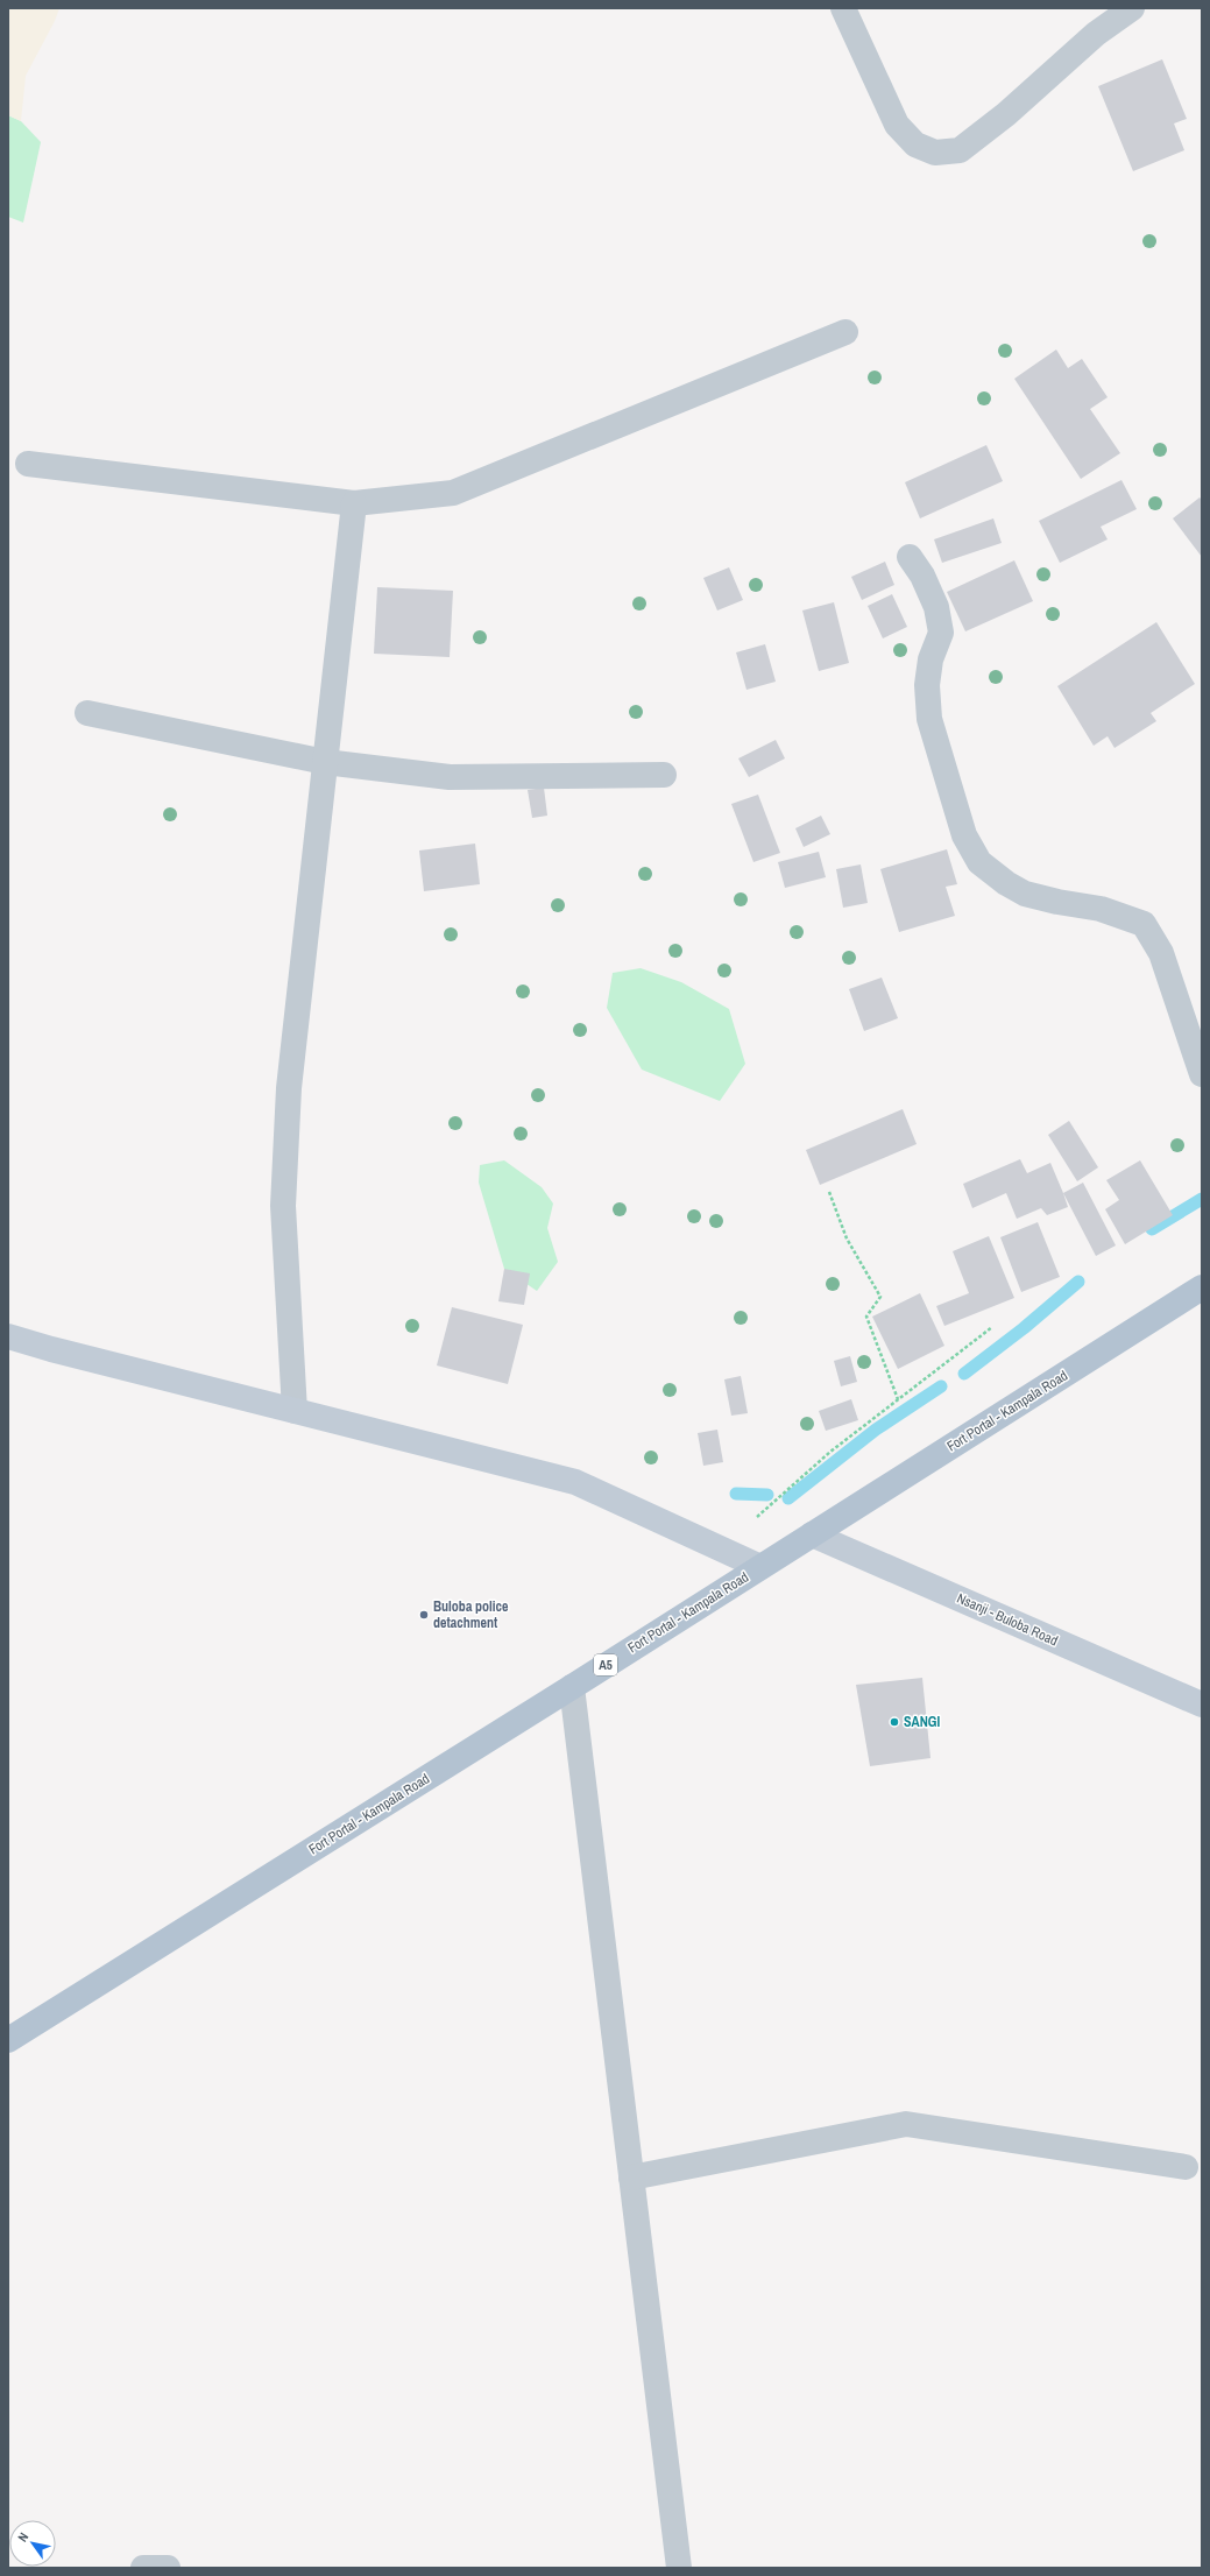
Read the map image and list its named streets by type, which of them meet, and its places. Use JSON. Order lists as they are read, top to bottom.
{
  "streets": {
    "main road": ["Fort Portal - Kampala Road", "Nsanji - Buloba Road", "A5"]
  },
  "crossings": [
    ["Fort Portal - Kampala Road", "Nsanji - Buloba Road"]
  ],
  "places": ["Buloba police detachment", "SANGI"],
  "north": "top left"
}
